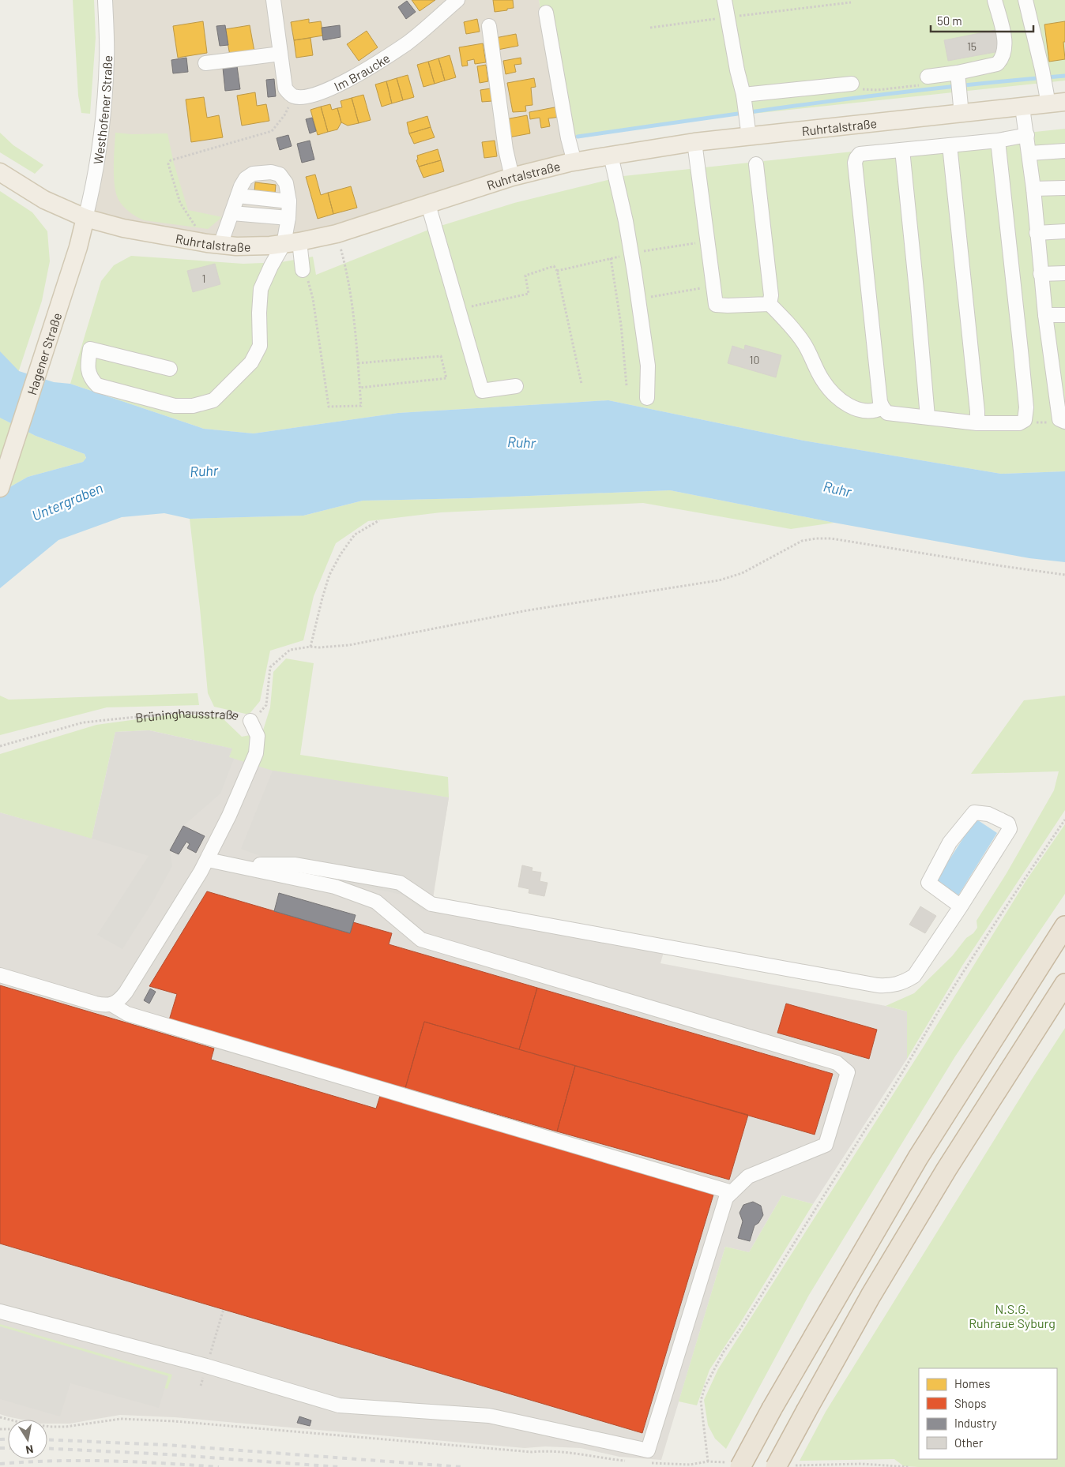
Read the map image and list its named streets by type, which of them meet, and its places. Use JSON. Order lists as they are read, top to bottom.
{
  "streets": {
    "main road": ["Ruhrtalstraße", "Hagener Straße"],
    "street": ["Im Braucke", "Westhofener Straße", "Brüninghausstraße"]
  },
  "crossings": [
    ["Westhofener Straße", "Ruhrtalstraße"],
    ["Westhofener Straße", "Hagener Straße"],
    ["Ruhrtalstraße", "Hagener Straße"]
  ],
  "water": ["Ruhr", "Untergraben"],
  "parks": ["N.S.G. Ruhraue Syburg"],
  "house_numbers": ["15", "1", "10"],
  "legend": [
    "Homes",
    "Shops",
    "Industry",
    "Other"
  ],
  "scale_bar": "50 m",
  "north": "bottom"
}
